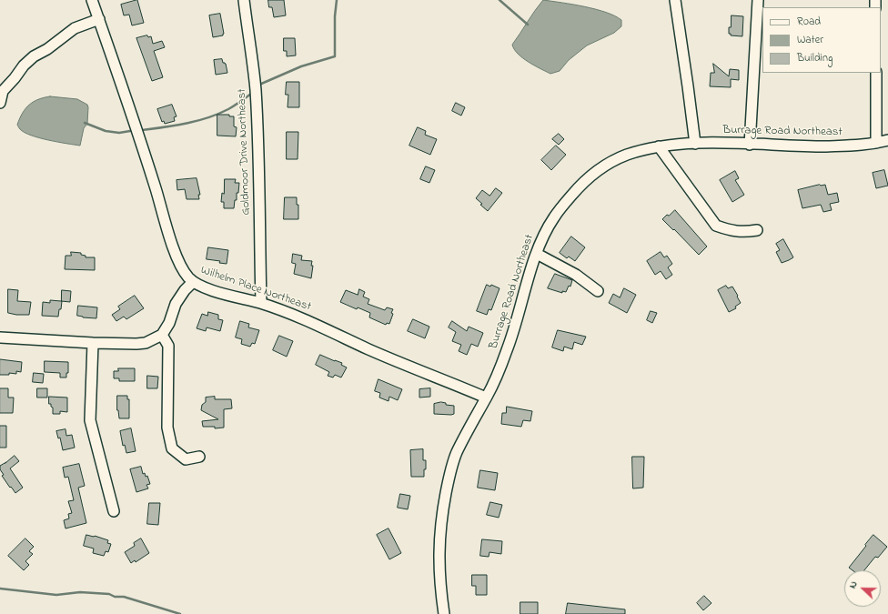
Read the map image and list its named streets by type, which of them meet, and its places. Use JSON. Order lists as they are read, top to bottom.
{
  "streets": {
    "street": ["Burrage Road Northeast", "Goldmoor Drive Northeast", "Wilhelm Place Northeast"]
  },
  "crossings": [
    ["Burrage Road Northeast", "Wilhelm Place Northeast"],
    ["Goldmoor Drive Northeast", "Wilhelm Place Northeast"]
  ],
  "legend": ["Road", "Water", "Building"],
  "north": "left"
}
